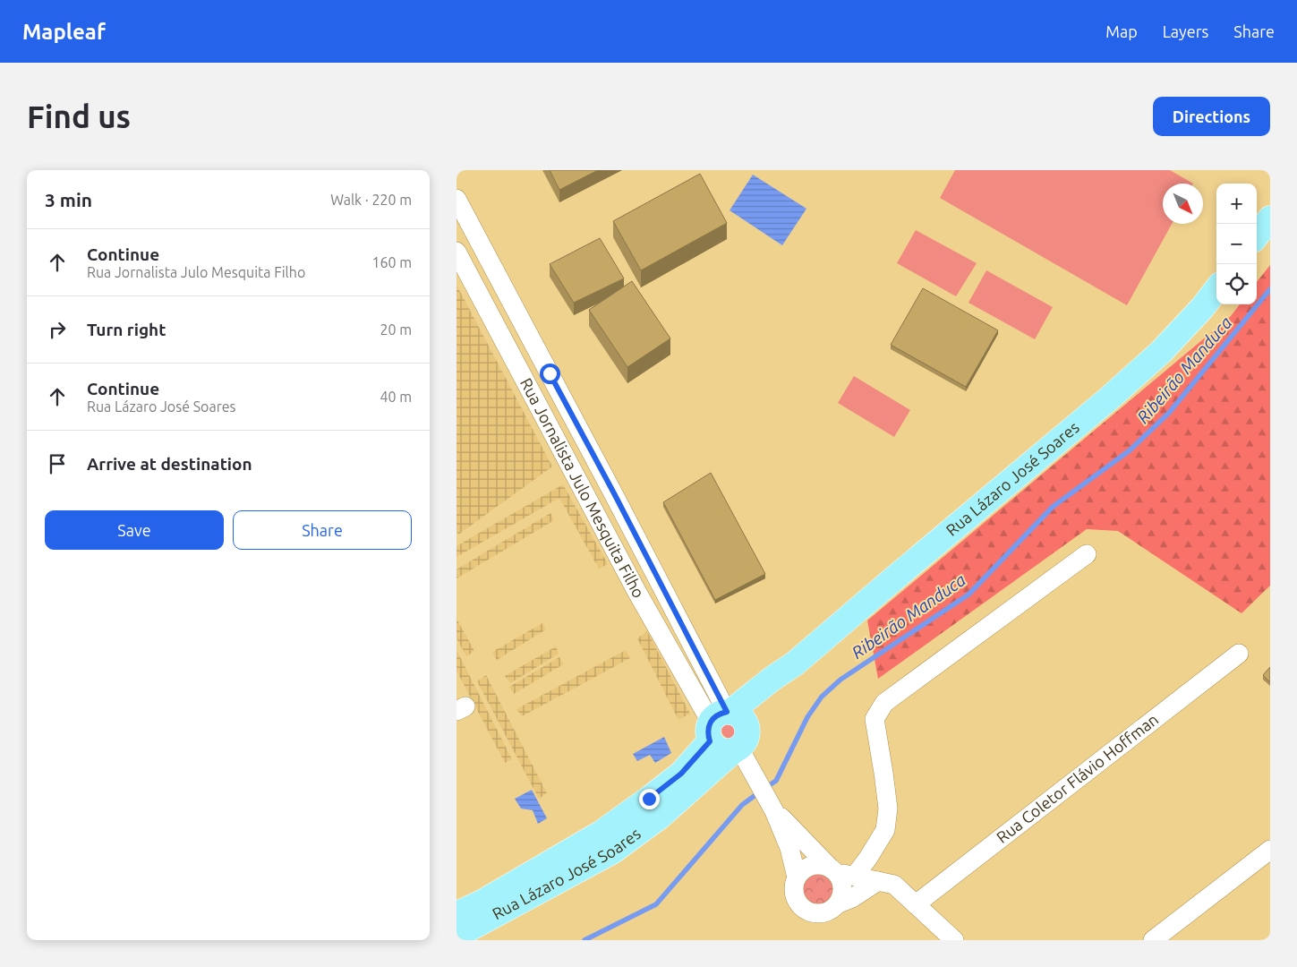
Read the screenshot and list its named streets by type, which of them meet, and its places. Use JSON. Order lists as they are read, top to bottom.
{
  "streets": {
    "main road": ["Rua Lázaro José Soares"],
    "street": ["Rua Jornalista Julo Mesquita Filho", "Rua Coletor Flávio Hoffman"]
  },
  "crossings": [
    ["Rua Lázaro José Soares", "Rua Jornalista Julo Mesquita Filho"]
  ],
  "water": ["Ribeirão Manduca"],
  "north": "bottom right",
  "page": {
    "header": "Mapleaf",
    "nav": ["Map", "Layers", "Share"],
    "buttons": [
      "Directions",
      ["Save", "Share"]
    ],
    "title": "Find us",
    "heading": ["3 min", "Walk · 220 m"],
    "map_buttons": ["+", "−"],
    "list": [
      ["Continue", "Rua Jornalista Julo Mesquita Filho", "160 m"],
      ["Turn right", "20 m"],
      ["Continue", "Rua Lázaro José Soares", "40 m"],
      "Arrive at destination"
    ]
  }
}
